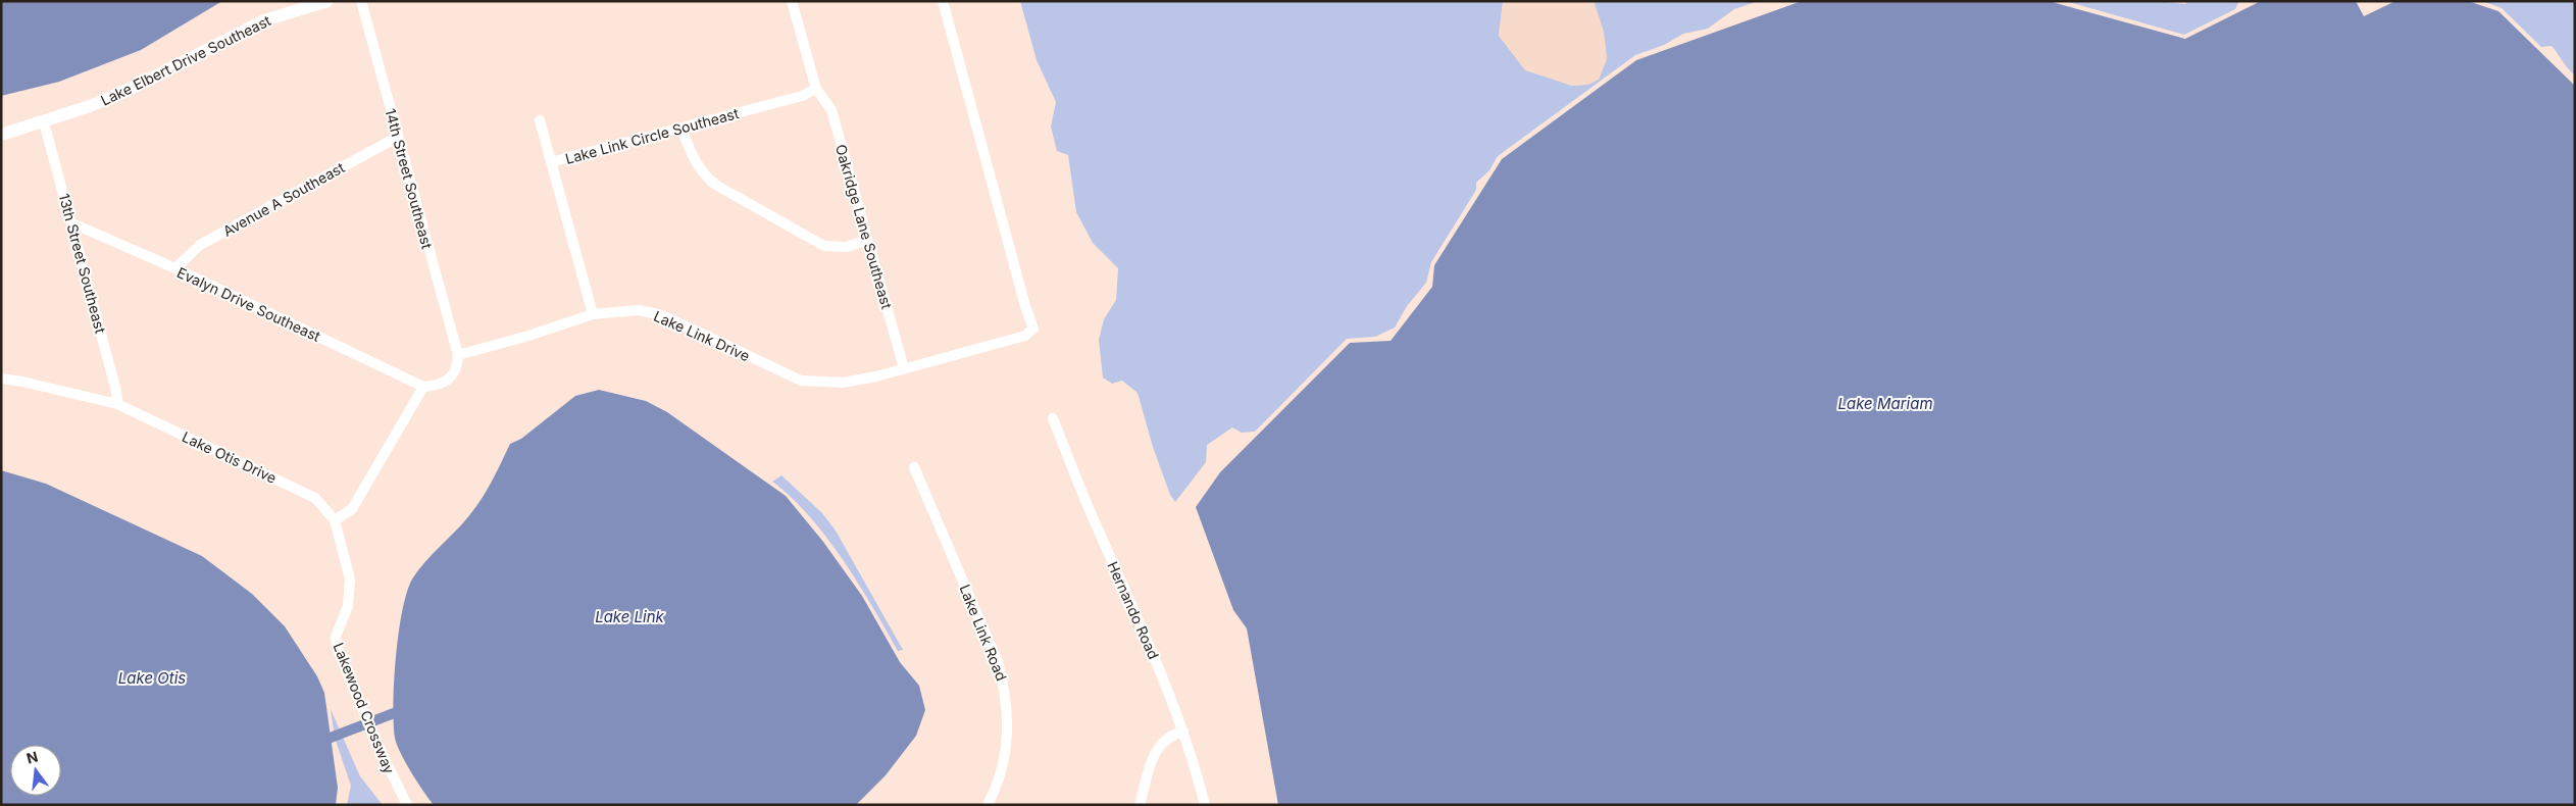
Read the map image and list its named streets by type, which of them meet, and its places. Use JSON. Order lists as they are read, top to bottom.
{
  "streets": {
    "main road": ["Lake Elbert Drive Southeast"],
    "street": [
      "Lake Link Circle Southeast",
      "14th Street Southeast",
      "Avenue A Southeast",
      "Oakridge Lane Southeast",
      "13th Street Southeast",
      "Evalyn Drive Southeast",
      "Lake Link Drive",
      "Lake Otis Drive",
      "Hernando Road",
      "Lake Link Road",
      "Lakewood Crossway"
    ]
  },
  "crossings": [
    ["Lake Elbert Drive Southeast", "13th Street Southeast"],
    ["Lake Link Circle Southeast", "Oakridge Lane Southeast"],
    ["Lake Link Circle Southeast", "Lake Link Drive"],
    ["14th Street Southeast", "Avenue A Southeast"],
    ["14th Street Southeast", "Lake Link Drive"],
    ["Avenue A Southeast", "Evalyn Drive Southeast"],
    ["Oakridge Lane Southeast", "Lake Link Drive"],
    ["13th Street Southeast", "Evalyn Drive Southeast"],
    ["13th Street Southeast", "Lake Otis Drive"],
    ["Lake Otis Drive", "Lakewood Crossway"]
  ],
  "water": ["Lake Mariam", "Lake Link", "Lake Otis"],
  "north": "top"
}
